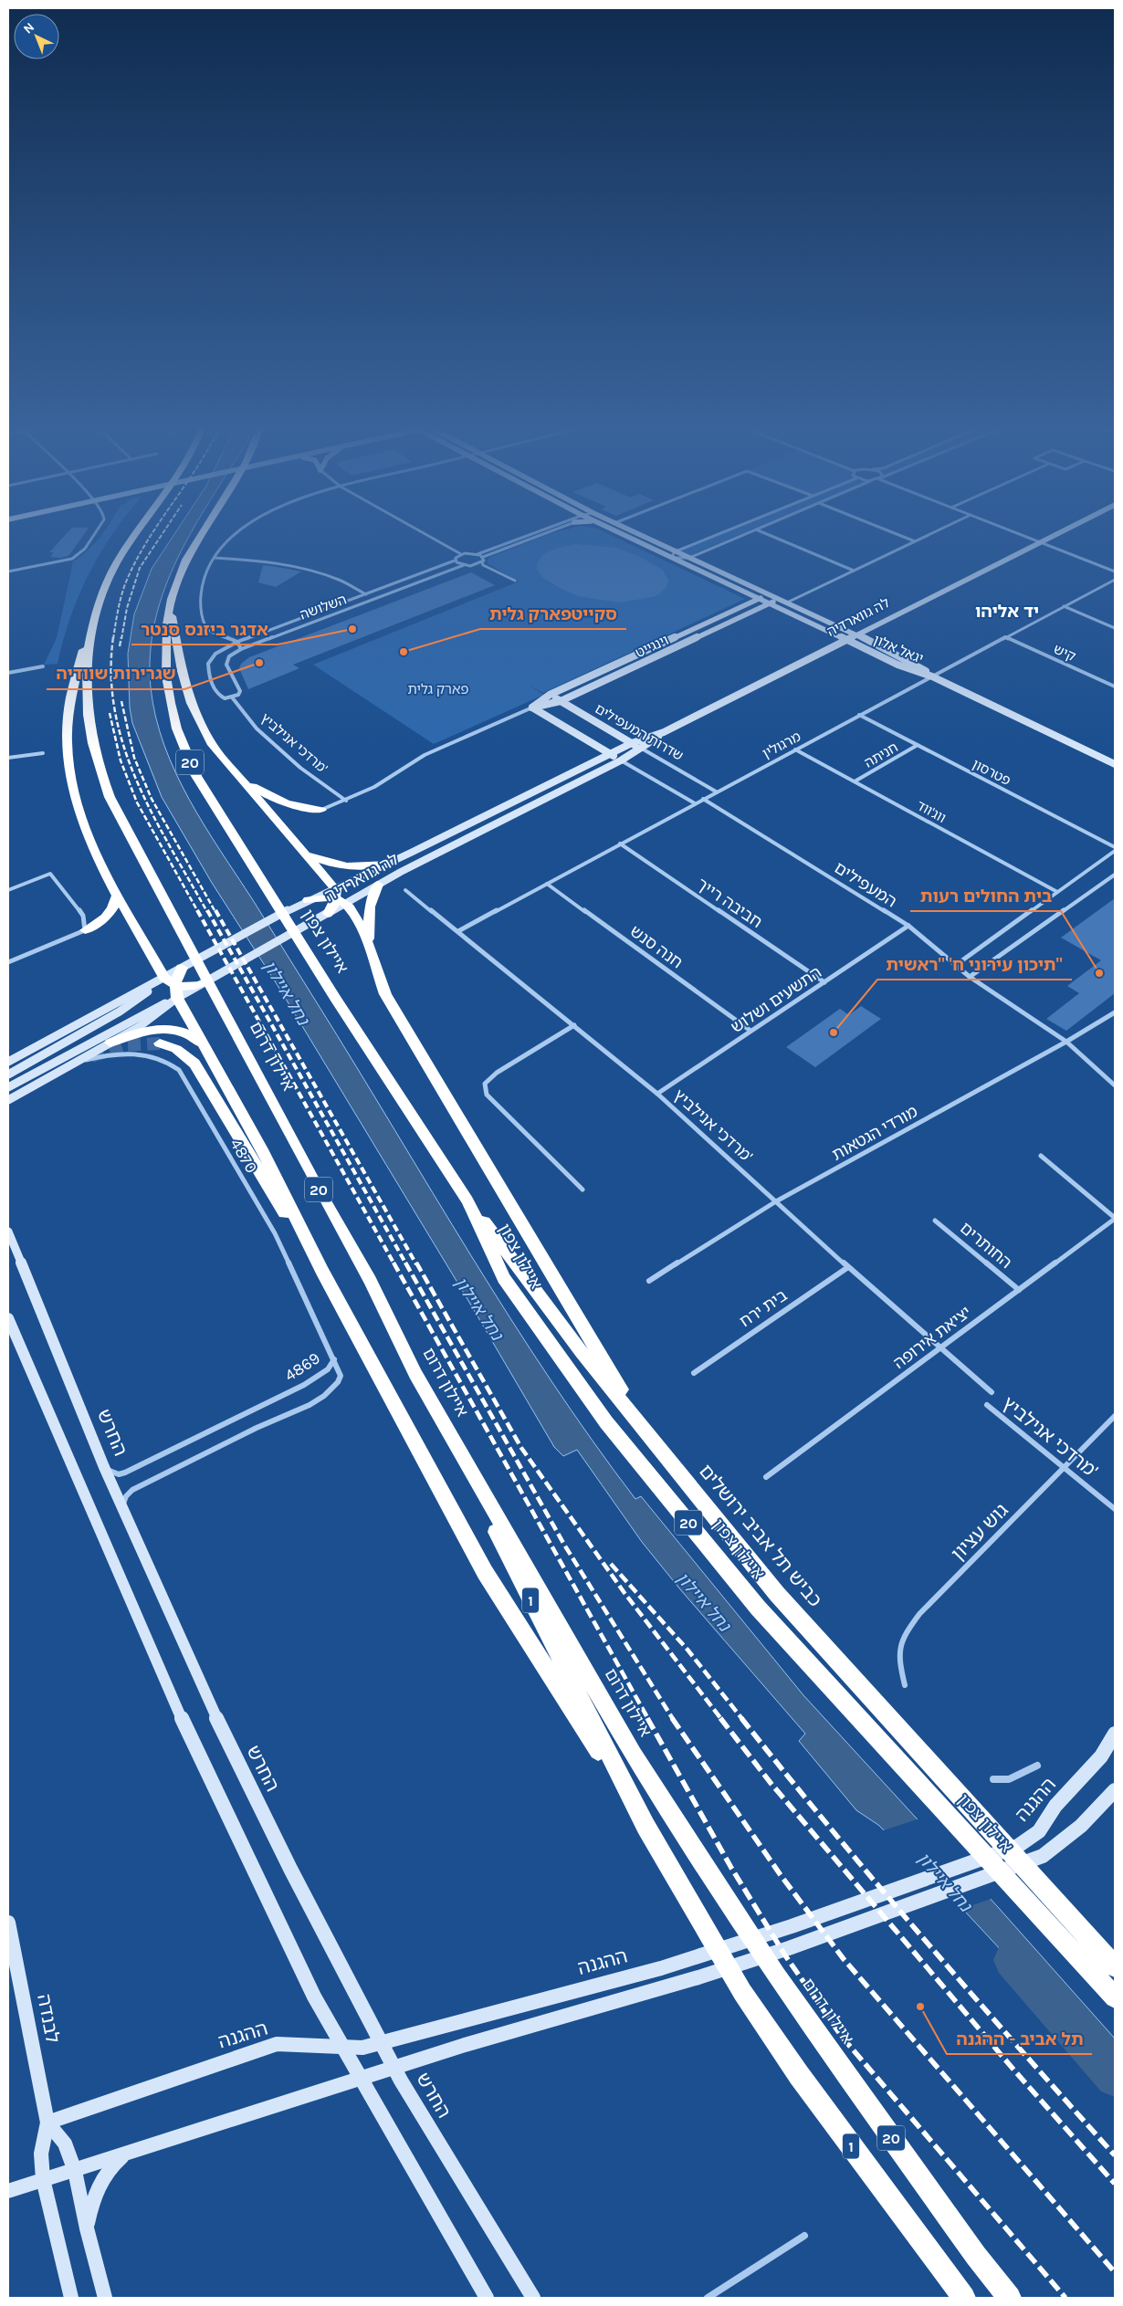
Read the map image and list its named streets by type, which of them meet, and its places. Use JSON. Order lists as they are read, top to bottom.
{
  "streets": {
    "highway": [
      "20",
      "איילון צפון",
      "איילון דרום",
      "כביש תל אביב ירושלים",
      "1"
    ],
    "street": [
      "השלושה",
      "לה גווארדיה",
      "וינגייט",
      "יגאל אלון",
      "קיש",
      "שדרות המעפילים",
      "מרדכי אנילביץ'",
      "מרגולין",
      "חניתה",
      "פטרסון",
      "ווג'ווד",
      "המעפילים",
      "חביבה רייך",
      "חנה סנש",
      "התשעים ושלוש",
      "מורדי הגטאות",
      "4870",
      "החותרים",
      "בית ירח",
      "יציאת אירופה",
      "4869",
      "החרש",
      "גוש עציון",
      "ההגנה",
      "לבנדה"
    ]
  },
  "crossings": [
    ["השלושה", "מרדכי אנילביץ'"],
    ["לה גווארדיה", "יגאל אלון"],
    ["לה גווארדיה", "שדרות המעפילים"],
    ["וינגייט", "יגאל אלון"],
    ["וינגייט", "שדרות המעפילים"],
    ["וינגייט", "מרדכי אנילביץ'"],
    ["יגאל אלון", "מרגולין"],
    ["קיש", "מרגולין"],
    ["שדרות המעפילים", "מרגולין"],
    ["מרדכי אנילביץ'", "מרגולין"],
    ["מרדכי אנילביץ'", "התשעים ושלוש"],
    ["מרדכי אנילביץ'", "מורדי הגטאות"],
    ["מרדכי אנילביץ'", "בית ירח"],
    ["מרדכי אנילביץ'", "יציאת אירופה"],
    ["מרדכי אנילביץ'", "גוש עציון"],
    ["מרגולין", "פטרסון"],
    ["מרגולין", "ווג'ווד"],
    ["מרגולין", "המעפילים"],
    ["מרגולין", "חביבה רייך"],
    ["מרגולין", "חנה סנש"],
    ["חניתה", "פטרסון"],
    ["חניתה", "ווג'ווד"],
    ["המעפילים", "התשעים ושלוש"],
    ["המעפילים", "מורדי הגטאות"],
    ["חביבה רייך", "התשעים ושלוש"],
    ["איילון צפון", "כביש תל אביב ירושלים"],
    ["חנה סנש", "התשעים ושלוש"],
    ["איילון דרום", "1"],
    ["4870", "4869"],
    ["החותרים", "יציאת אירופה"],
    ["4869", "החרש"],
    ["ההגנה", "לבנדה"]
  ],
  "districts": ["יד אליהו"],
  "water": ["נחל איילון"],
  "parks": ["פארק גלית"],
  "places": [
    "אדגר ביזנס סנטר",
    "סקייטפארק גלית",
    "שגרירות שוודיה",
    "בית החולים רעות",
    "תיכון עירוני ח' \"ראשית\"",
    "תל אביב - ההגנה"
  ],
  "north": "top left"
}
